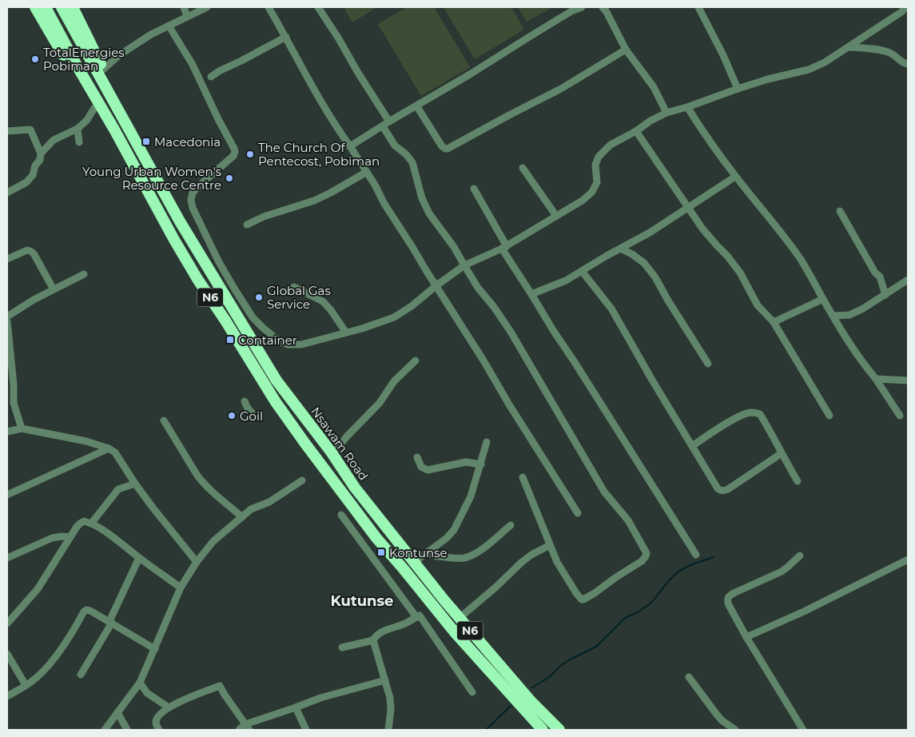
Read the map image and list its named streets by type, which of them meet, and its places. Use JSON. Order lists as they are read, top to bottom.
{
  "streets": {
    "highway": ["N6", "Nsawam Road"]
  },
  "districts": ["Kutunse"],
  "places": {
    "other": [
      "TotalEnergies Pobiman",
      "The Church Of Pentecost, Pobiman",
      "Young Urban Women's Resource Centre",
      "Global Gas Service",
      "Goil"
    ],
    "transit": ["Macedonia", "Container", "Kontunse"]
  }
}
